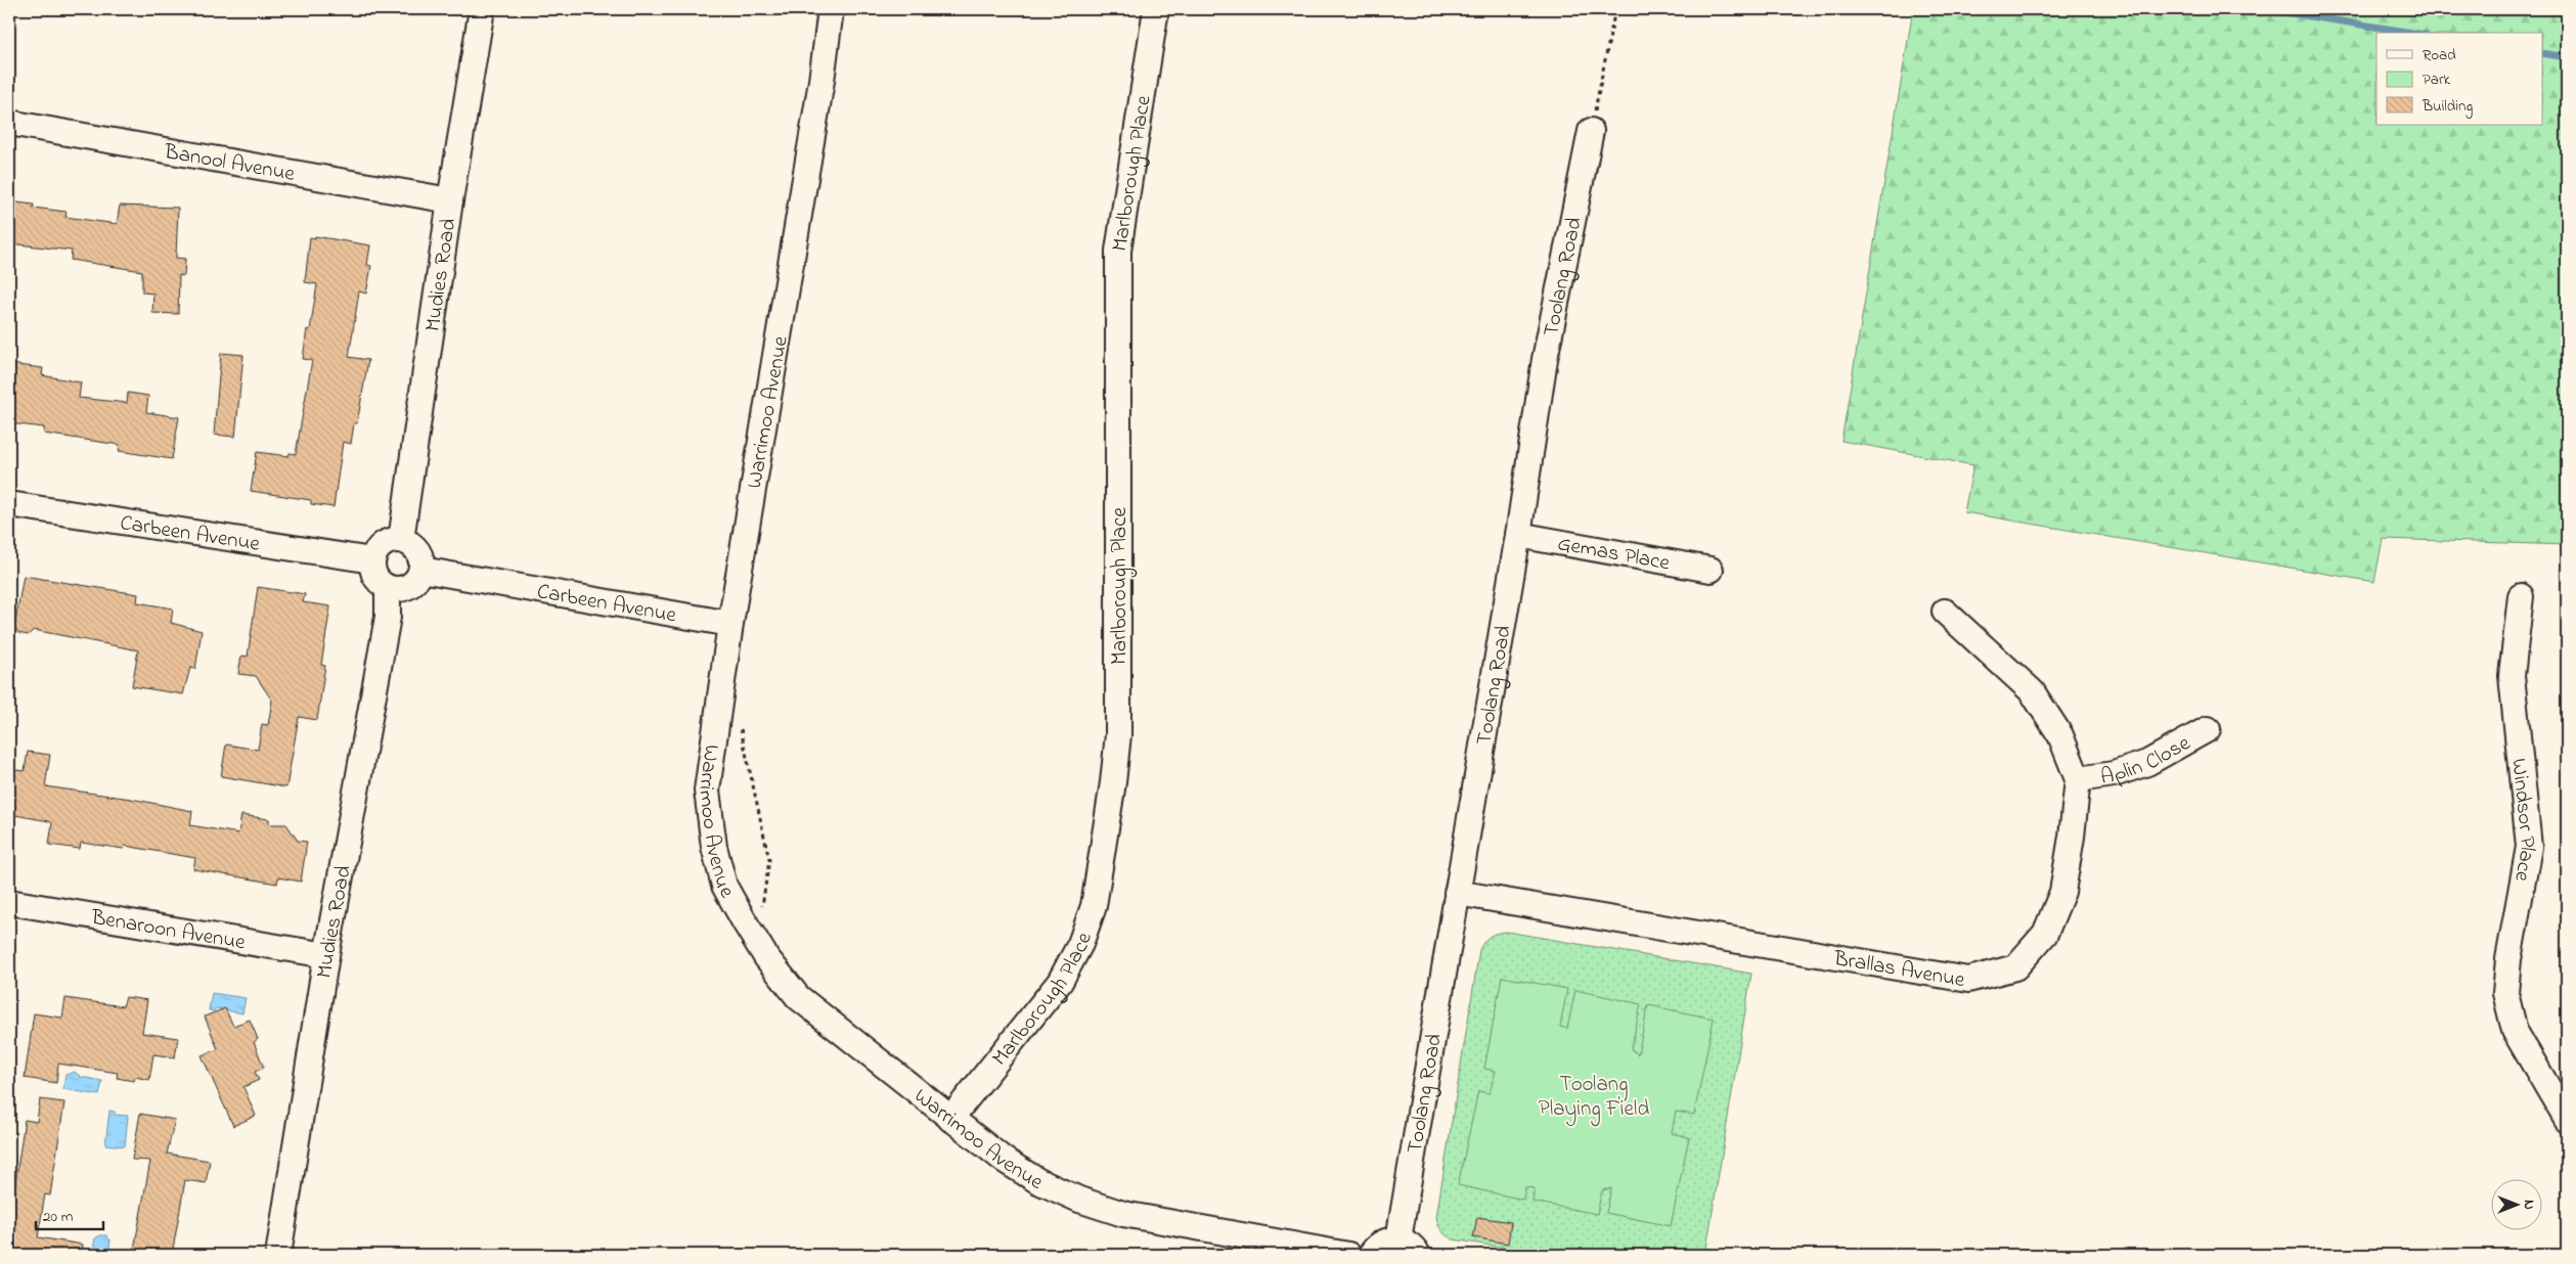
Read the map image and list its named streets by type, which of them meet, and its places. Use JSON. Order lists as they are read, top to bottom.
{
  "streets": {
    "street": [
      "Banool Avenue",
      "Marlborough Place",
      "Mudies Road",
      "Toolang Road",
      "Warrimoo Avenue",
      "Carbeen Avenue",
      "Gemas Place",
      "Aplin Close",
      "Windsor Place",
      "Benaroon Avenue",
      "Brallas Avenue"
    ]
  },
  "crossings": [
    ["Banool Avenue", "Mudies Road"],
    ["Marlborough Place", "Warrimoo Avenue"],
    ["Mudies Road", "Carbeen Avenue"],
    ["Mudies Road", "Benaroon Avenue"],
    ["Toolang Road", "Gemas Place"],
    ["Toolang Road", "Brallas Avenue"],
    ["Warrimoo Avenue", "Carbeen Avenue"],
    ["Aplin Close", "Brallas Avenue"]
  ],
  "parks": ["Toolang Playing Field"],
  "legend": ["Road", "Park", "Building"],
  "scale_bar": "20 m",
  "north": "right"
}
